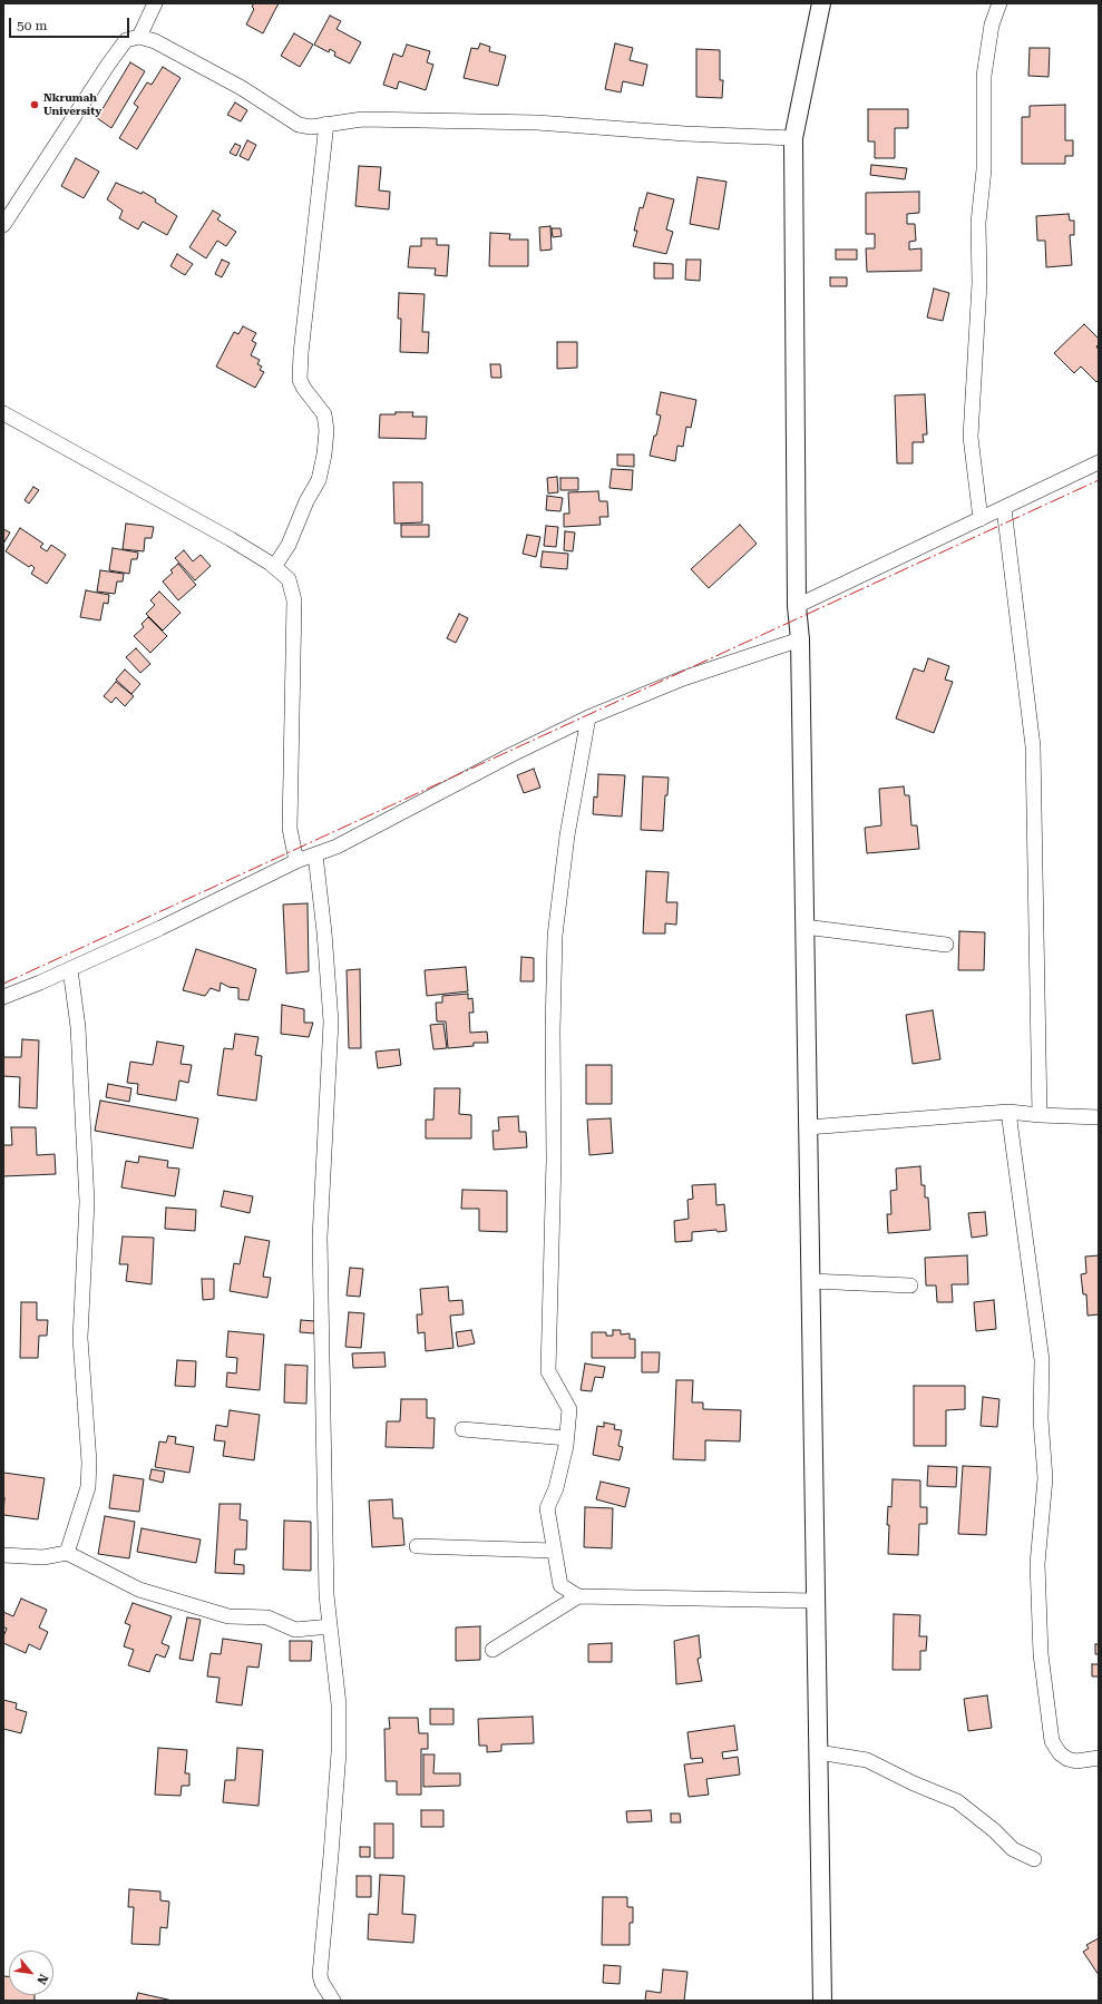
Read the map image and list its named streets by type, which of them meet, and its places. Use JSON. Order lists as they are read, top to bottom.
{
  "places": ["Nkrumah University"],
  "scale_bar": "50 m",
  "north": "bottom right"
}
